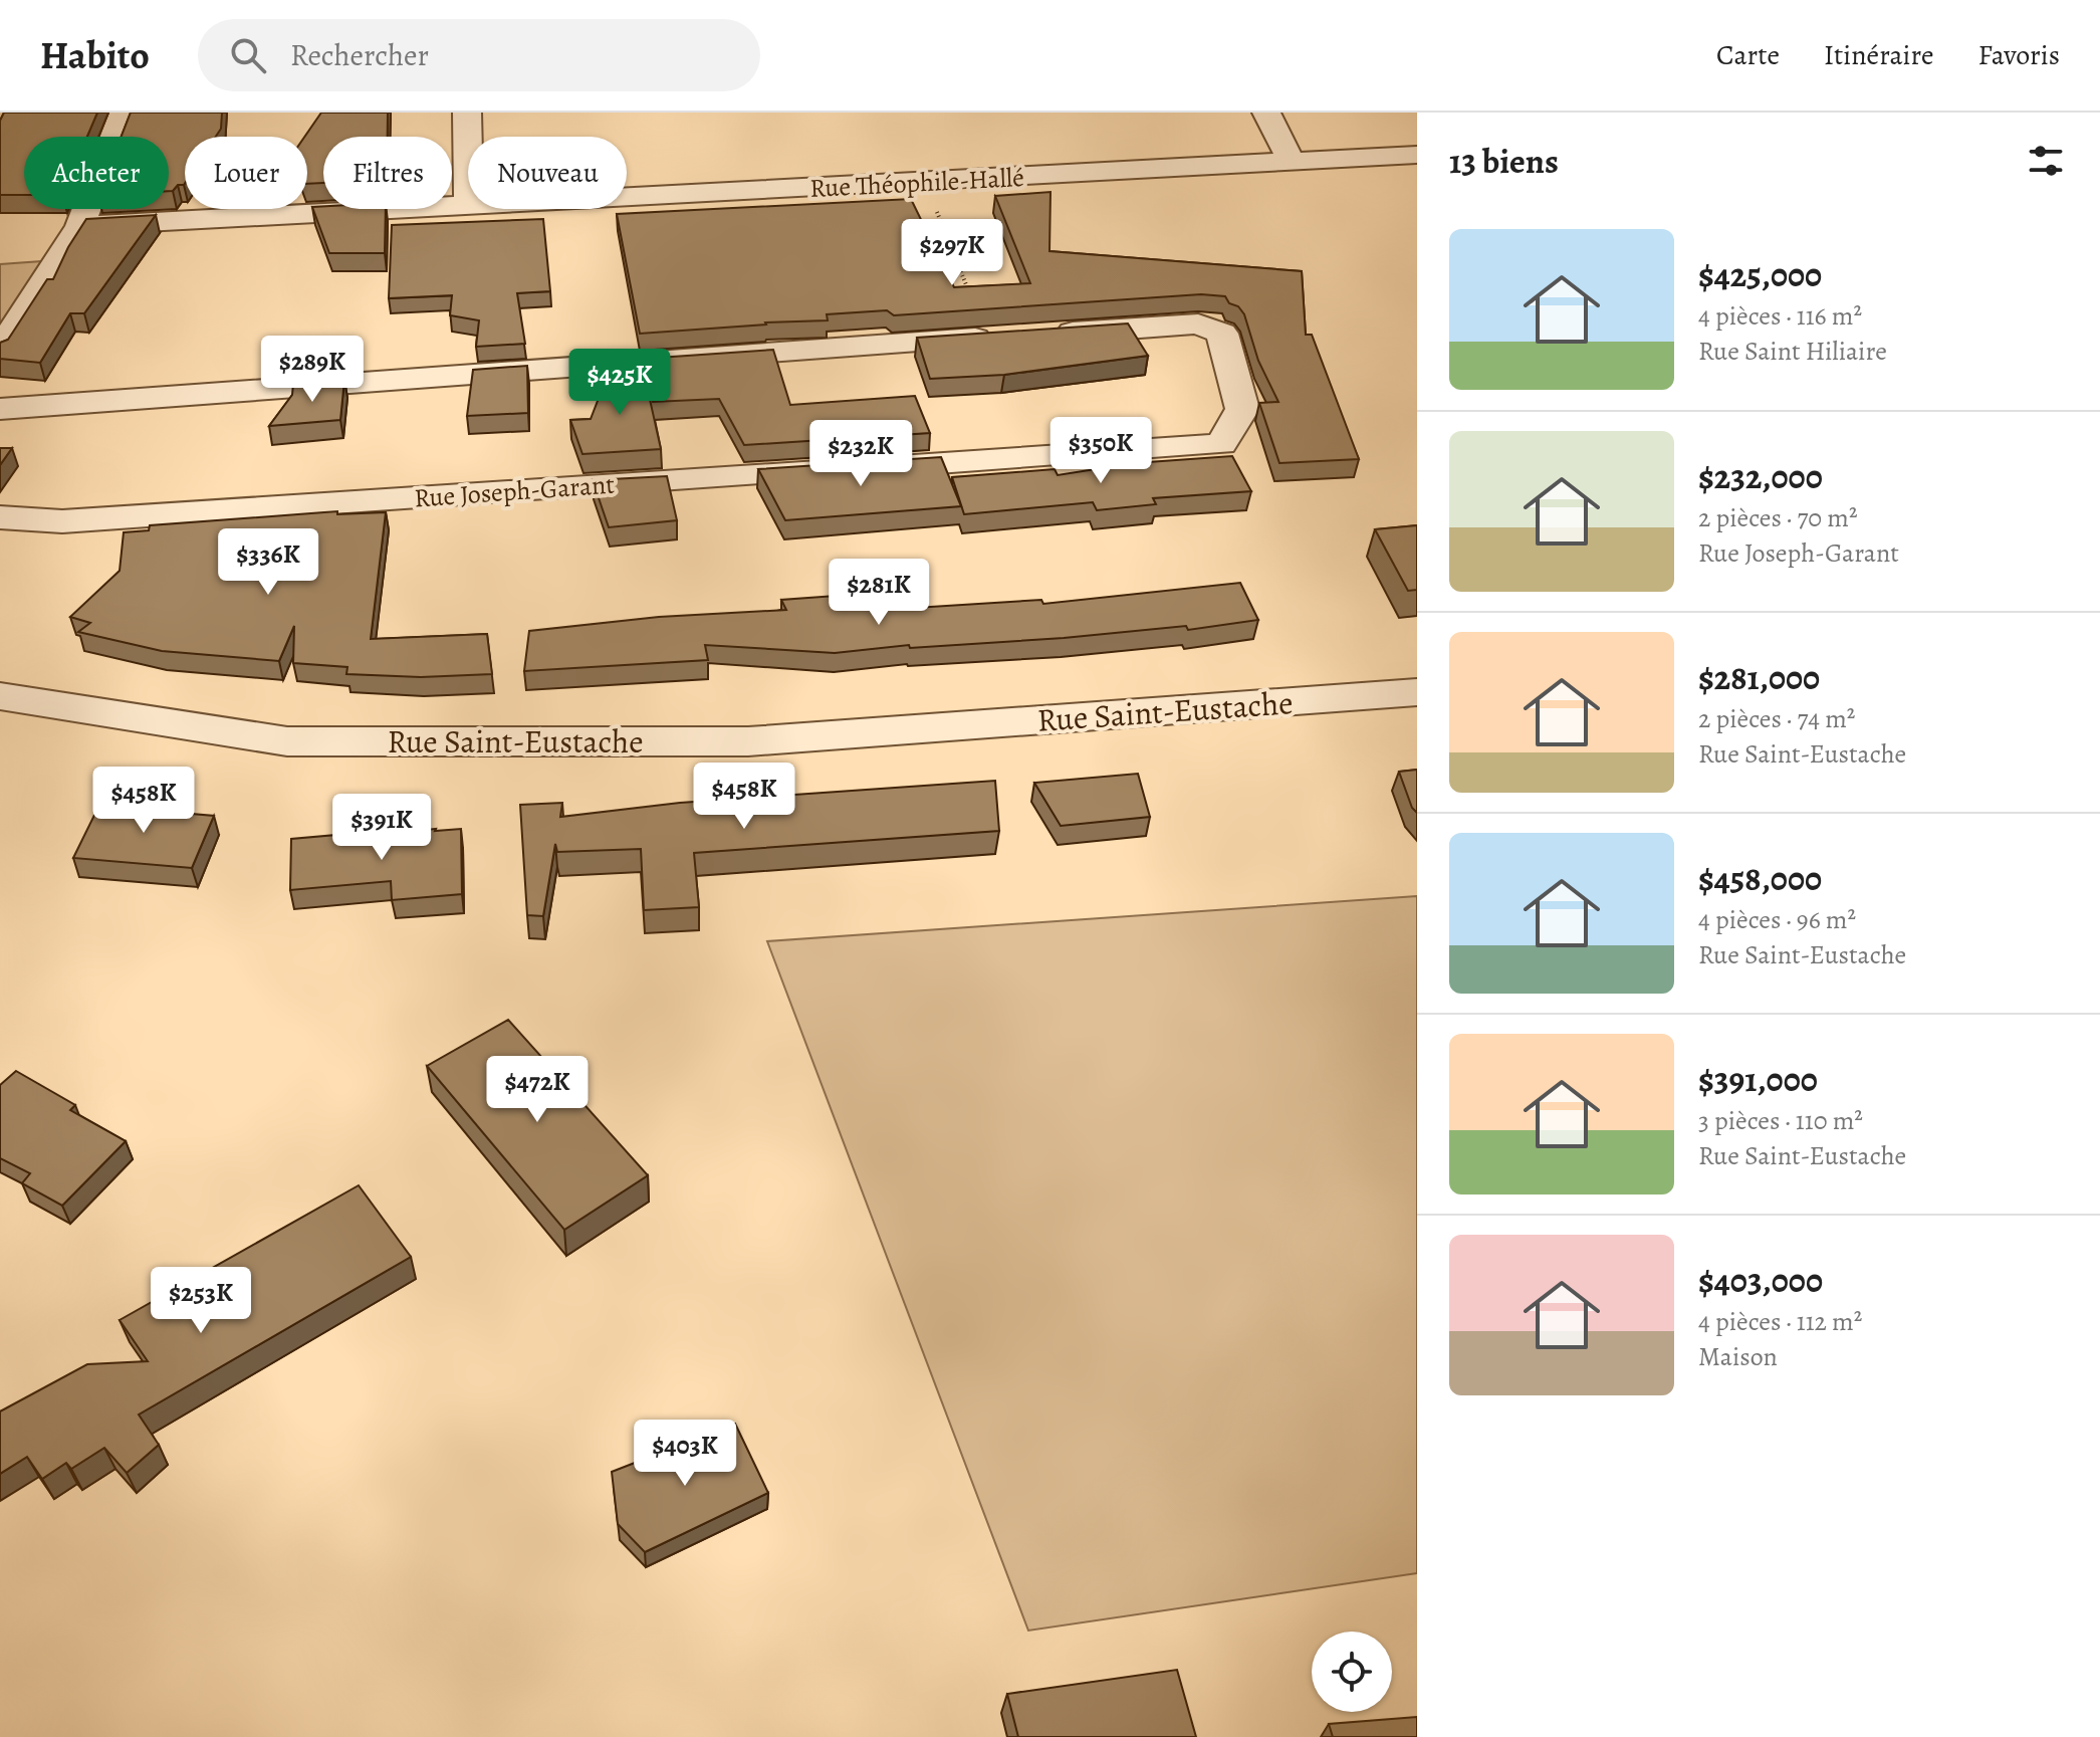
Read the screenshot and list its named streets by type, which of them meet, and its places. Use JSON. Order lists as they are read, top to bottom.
{
  "streets": {
    "street": ["Rue Théophile-Hallé", "Rue Joseph-Garant", "Rue Saint-Eustache"]
  },
  "page": {
    "header": "Habito",
    "search": "Rechercher",
    "nav": ["Carte", "Itinéraire", "Favoris"],
    "heading": "13 biens",
    "chip": [
      "Acheter",
      "Louer",
      "Filtres",
      "Nouveau"
    ],
    "list": [
      {
        "name": "$425,000",
        "note": "4 pièces · 116 m² · Rue Saint Hiliaire"
      },
      {
        "name": "$232,000",
        "note": "2 pièces · 70 m² · Rue Joseph-Garant"
      },
      {
        "name": "$281,000",
        "note": "2 pièces · 74 m² · Rue Saint-Eustache"
      },
      {
        "name": "$458,000",
        "note": "4 pièces · 96 m² · Rue Saint-Eustache"
      },
      {
        "name": "$391,000",
        "note": "3 pièces · 110 m² · Rue Saint-Eustache"
      },
      {
        "name": "$403,000",
        "note": "4 pièces · 112 m² · Maison"
      }
    ],
    "price": [
      "$297K",
      "$289K",
      "$425K",
      "$350K",
      "$232K",
      "$336K",
      "$281K",
      "$458K",
      "$458K",
      "$391K",
      "$472K",
      "$253K",
      "$403K"
    ]
  }
}
